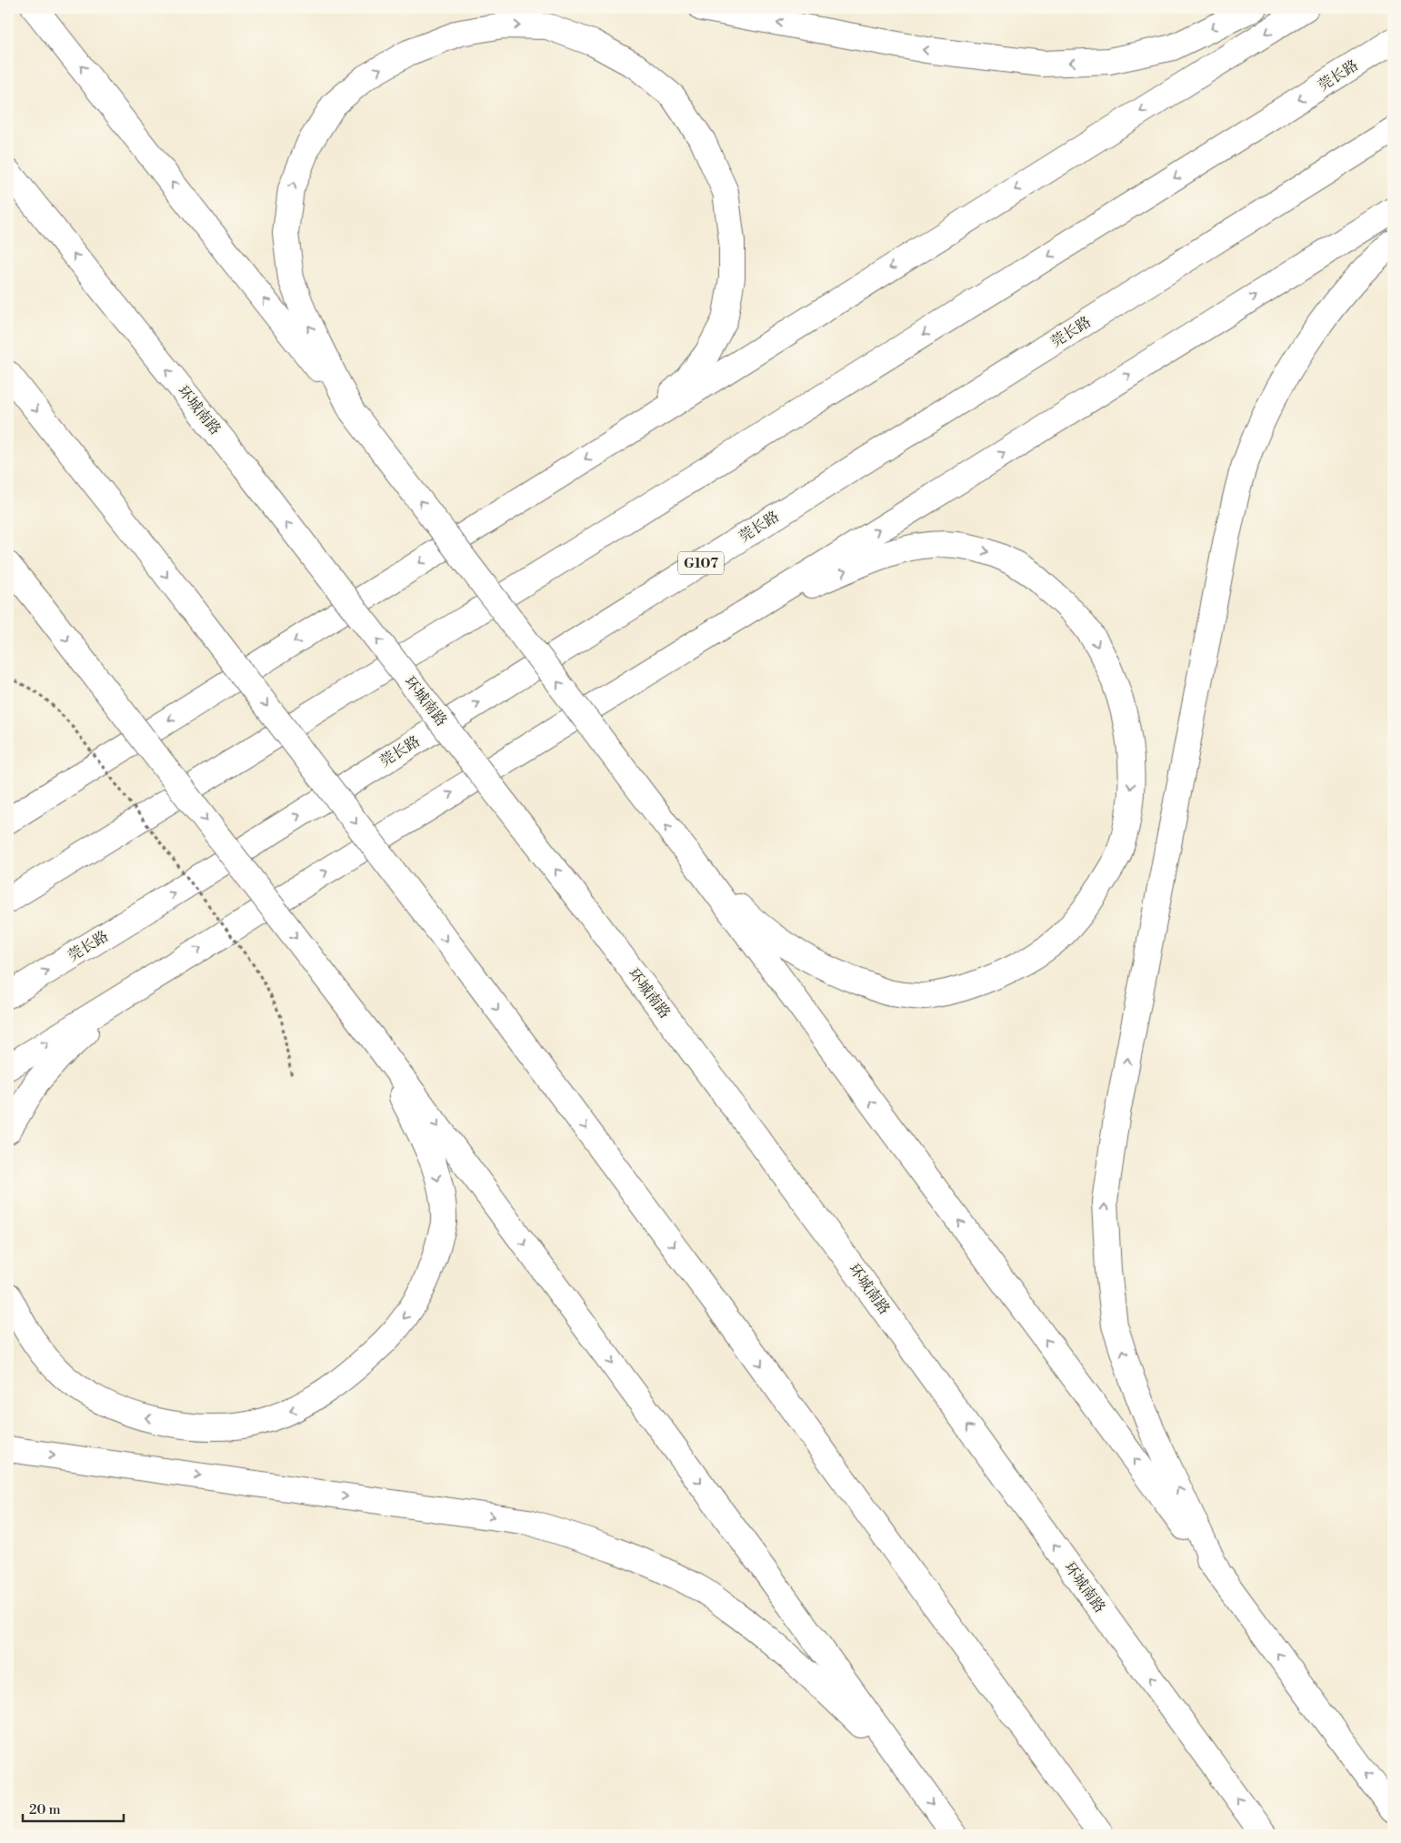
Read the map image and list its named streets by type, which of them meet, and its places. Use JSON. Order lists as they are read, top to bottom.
{
  "streets": {
    "main road": ["莞长路", "环城南路", "G107"]
  },
  "scale_bar": "20 m"
}
